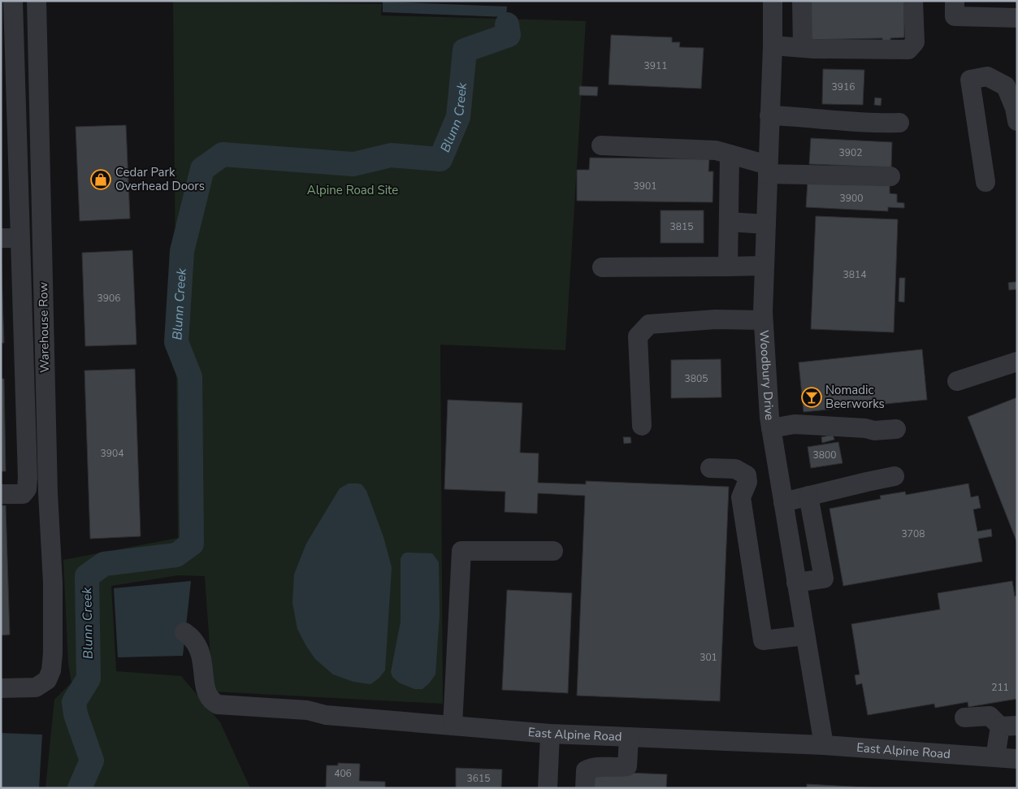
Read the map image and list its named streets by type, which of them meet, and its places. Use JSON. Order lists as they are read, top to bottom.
{
  "streets": {
    "street": ["Warehouse Row", "Woodbury Drive", "East Alpine Road"]
  },
  "crossings": [
    ["Woodbury Drive", "East Alpine Road"]
  ],
  "water": ["Blunn Creek"],
  "parks": ["Alpine Road Site"],
  "places": {
    "shop": ["Cedar Park Overhead Doors"],
    "bar": ["Nomadic Beerworks"]
  },
  "house_numbers": [
    "3911",
    "3916",
    "3902",
    "3901",
    "3900",
    "3815",
    "3814",
    "3906",
    "3805",
    "3904",
    "3800",
    "3708",
    "301",
    "211",
    "406",
    "3615"
  ]
}
